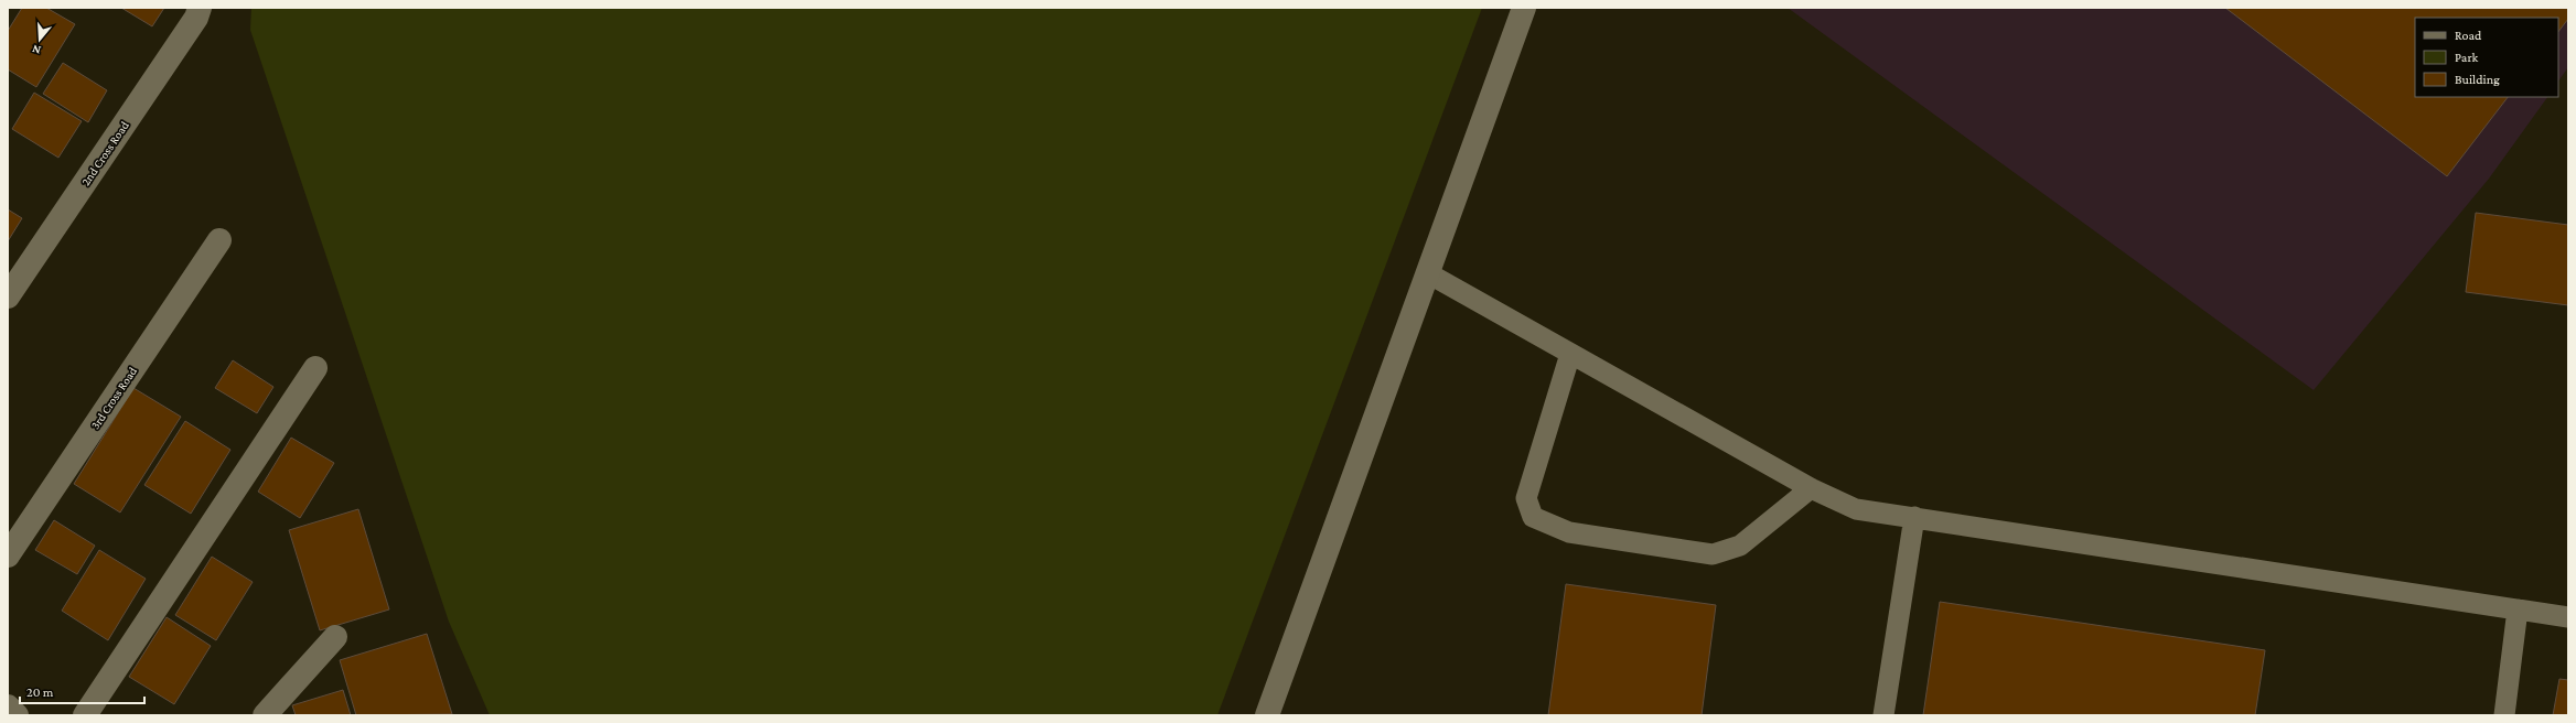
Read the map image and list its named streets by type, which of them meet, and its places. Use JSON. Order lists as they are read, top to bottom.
{
  "streets": {
    "street": ["2nd Cross Road", "3rd Cross Road"]
  },
  "legend": ["Road", "Park", "Building"],
  "scale_bar": "20 m",
  "north": "bottom"
}
